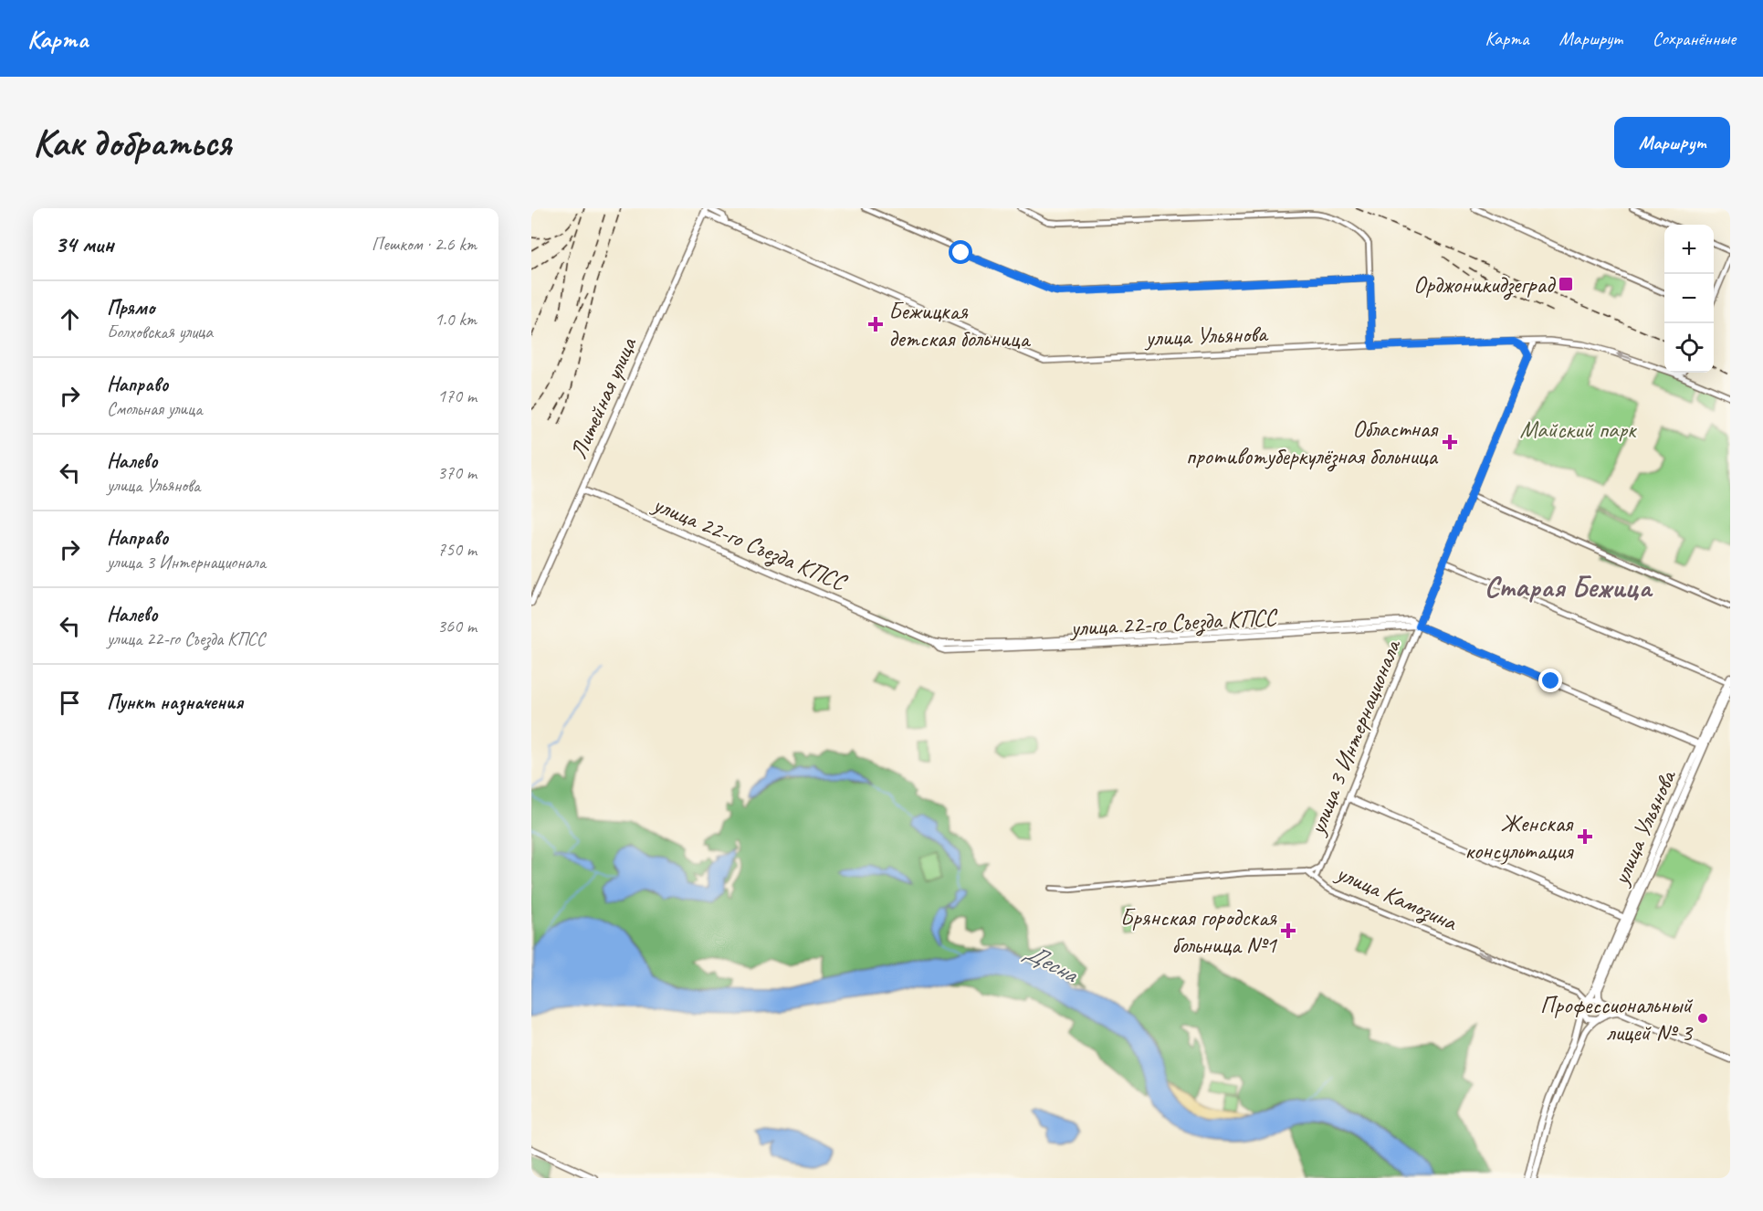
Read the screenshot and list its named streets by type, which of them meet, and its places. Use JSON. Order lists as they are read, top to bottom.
{
  "streets": {
    "main road": [
      "улица Ульянова",
      "Литейная улица",
      "улица 22-го Съезда КПСС",
      "улица 3 Интернационала"
    ],
    "street": ["улица Камозина"]
  },
  "crossings": [
    ["улица Ульянова", "Литейная улица"],
    ["улица Ульянова", "улица 22-го Съезда КПСС"],
    ["улица Ульянова", "улица 3 Интернационала"],
    ["улица Ульянова", "улица Камозина"],
    ["Литейная улица", "улица 22-го Съезда КПСС"],
    ["улица 22-го Съезда КПСС", "улица 3 Интернационала"],
    ["улица 3 Интернационала", "улица Камозина"]
  ],
  "one_way": ["улица Камозина"],
  "districts": ["Cтарая Бежица"],
  "water": ["Десна"],
  "parks": ["Майский парк"],
  "places": {
    "transit": ["Орджоникидзеград"],
    "health": [
      "Бежицкая детская больница",
      "Областная противотуберкулёзная больница",
      "Женская консультация",
      "Брянская городская больница №1"
    ],
    "other": ["Профессиональный лицей № 3"]
  },
  "page": {
    "header": "Карта",
    "nav": ["Карта", "Маршрут", "Сохранённые"],
    "buttons": "Маршрут",
    "title": "Как добраться",
    "heading": ["34 мин", "Пешком · 2.6 km"],
    "map_buttons": ["+", "−"],
    "list": [
      ["Прямо", "Болховская улица", "1.0 km"],
      ["Направо", "Смольная улица", "170 m"],
      ["Налево", "улица Ульянова", "370 m"],
      ["Направо", "улица 3 Интернационала", "750 m"],
      ["Налево", "улица 22-го Съезда КПСС", "360 m"],
      "Пункт назначения"
    ]
  }
}
